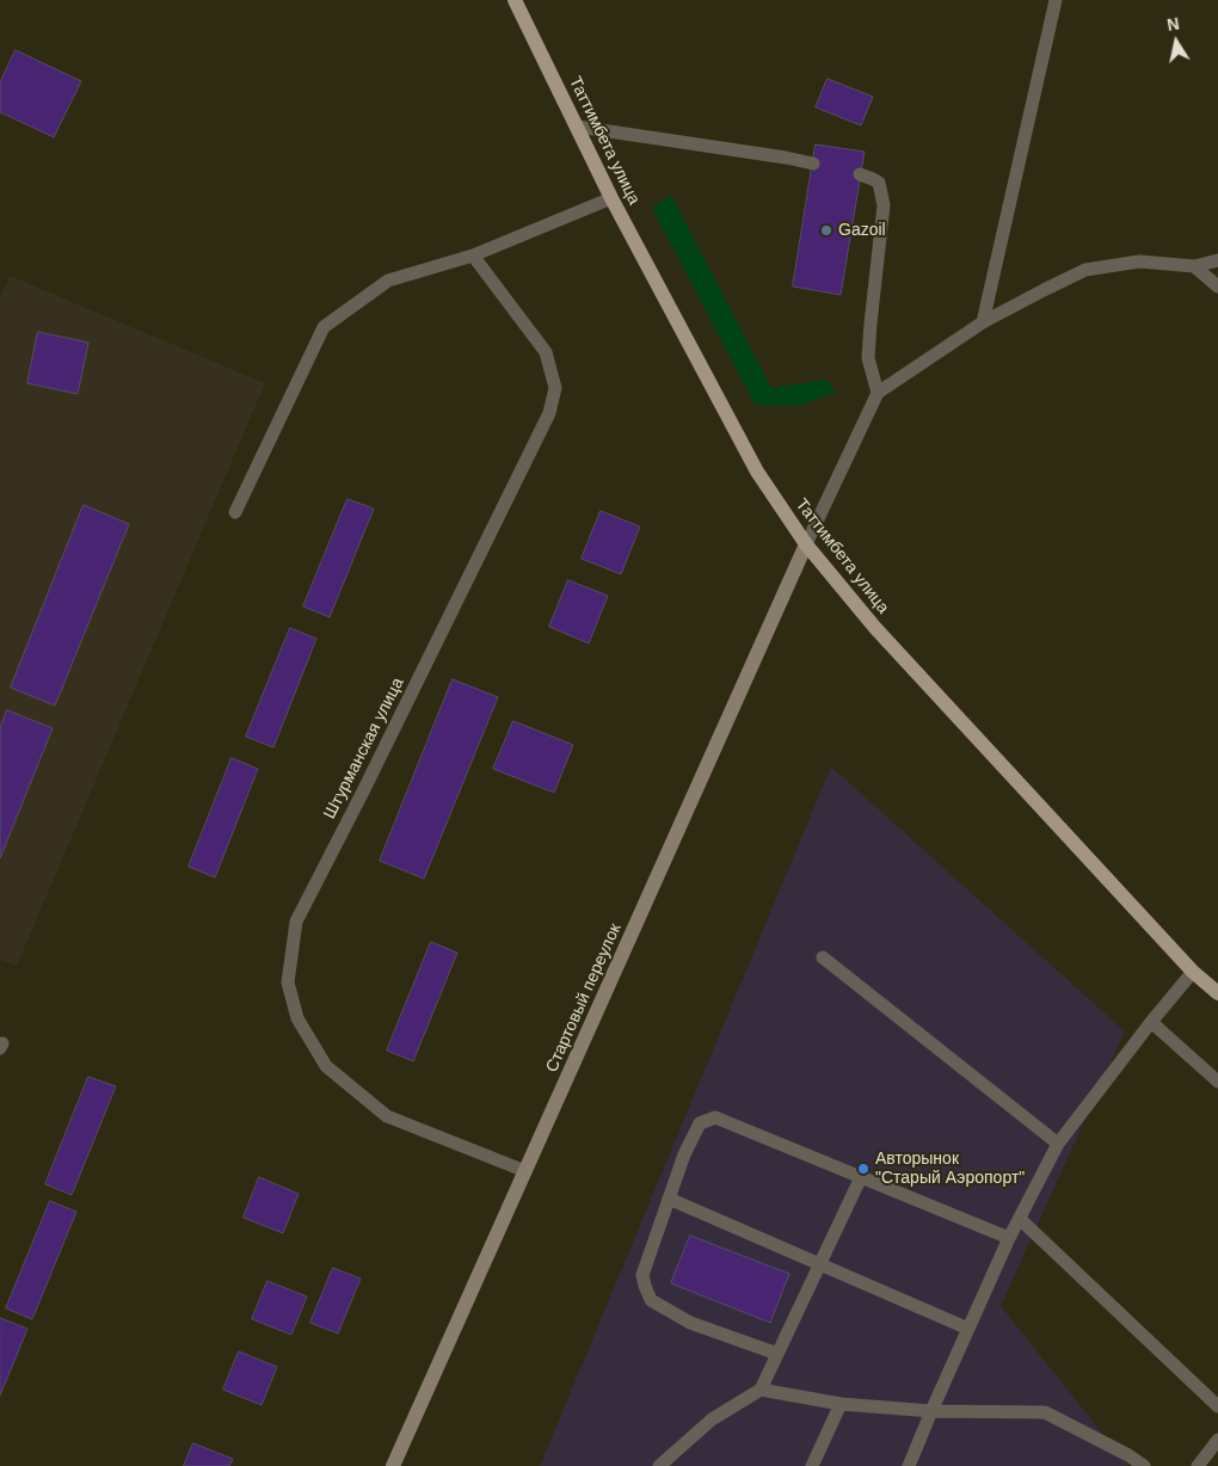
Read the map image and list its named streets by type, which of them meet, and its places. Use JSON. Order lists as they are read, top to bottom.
{
  "streets": {
    "main road": ["Таттимбета улица"],
    "street": ["Стартовый переулок"],
    "lane": ["Штурманская улица"]
  },
  "crossings": [
    ["Таттимбета улица", "Стартовый переулок"],
    ["Штурманская улица", "Стартовый переулок"]
  ],
  "places": ["Gazoil", "Авторынок \"Старый Аэропорт\""],
  "north": "top"
}
